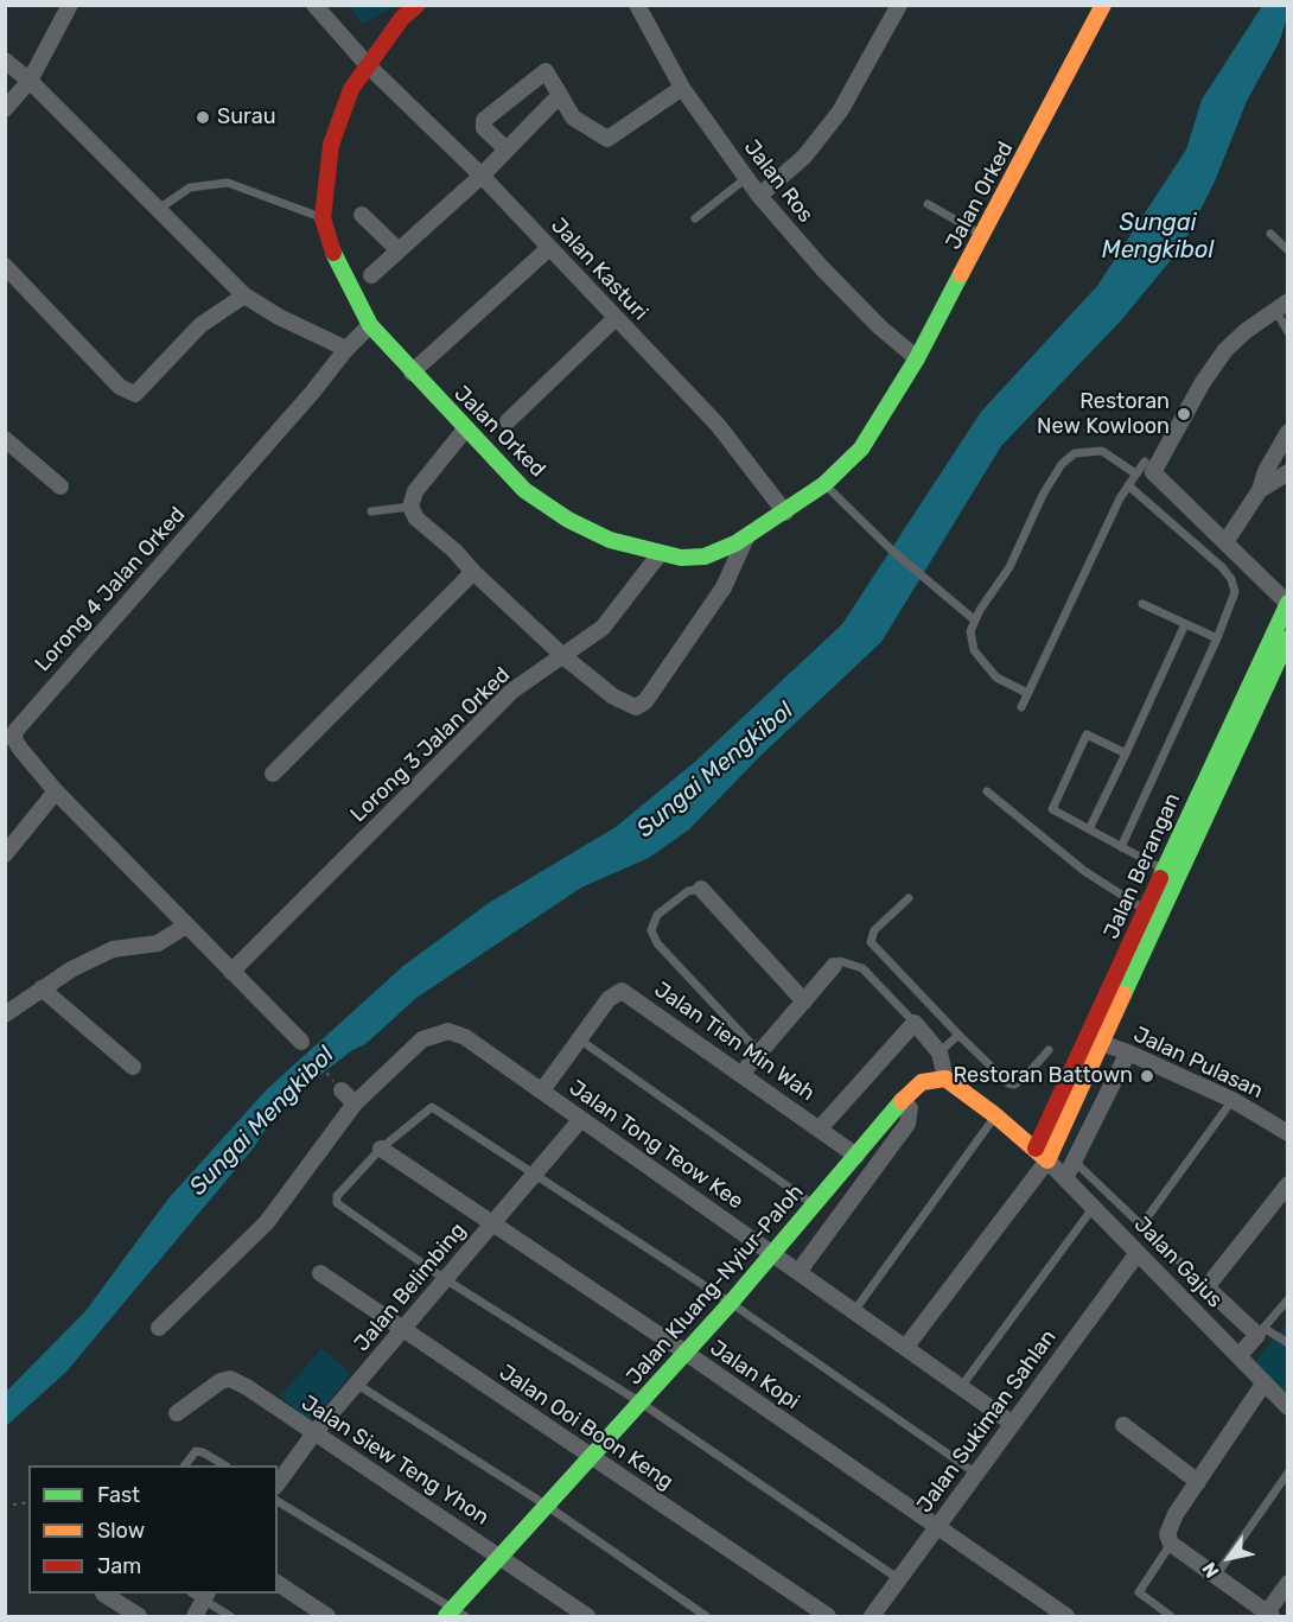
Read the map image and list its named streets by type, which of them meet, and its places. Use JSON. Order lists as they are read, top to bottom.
{
  "streets": {
    "street": [
      "Jalan Ros",
      "Jalan Orked",
      "Jalan Kasturi",
      "Lorong 4 Jalan Orked",
      "Lorong 3 Jalan Orked",
      "Jalan Berangan",
      "Jalan Tien Min Wah",
      "Jalan Pulasan",
      "Jalan Tong Teow Kee",
      "Jalan Gajus",
      "Jalan Kluang-Nyiur-Paloh",
      "Jalan Belimbing",
      "Jalan Kopi",
      "Jalan Sukiman Sahlan",
      "Jalan Ooi Boon Keng",
      "Jalan Siew Teng Yhon"
    ]
  },
  "crossings": [
    ["Jalan Ros", "Jalan Orked"],
    ["Jalan Orked", "Jalan Kasturi"],
    ["Jalan Orked", "Lorong 4 Jalan Orked"],
    ["Jalan Orked", "Lorong 3 Jalan Orked"],
    ["Lorong 4 Jalan Orked", "Lorong 3 Jalan Orked"],
    ["Jalan Berangan", "Jalan Pulasan"],
    ["Jalan Berangan", "Jalan Gajus"],
    ["Jalan Tien Min Wah", "Jalan Tong Teow Kee"],
    ["Jalan Tien Min Wah", "Jalan Kluang-Nyiur-Paloh"],
    ["Jalan Tong Teow Kee", "Jalan Kluang-Nyiur-Paloh"],
    ["Jalan Tong Teow Kee", "Jalan Belimbing"],
    ["Jalan Tong Teow Kee", "Jalan Sukiman Sahlan"],
    ["Jalan Gajus", "Jalan Sukiman Sahlan"],
    ["Jalan Kluang-Nyiur-Paloh", "Jalan Kopi"],
    ["Jalan Kluang-Nyiur-Paloh", "Jalan Ooi Boon Keng"],
    ["Jalan Kluang-Nyiur-Paloh", "Jalan Siew Teng Yhon"],
    ["Jalan Belimbing", "Jalan Kopi"],
    ["Jalan Belimbing", "Jalan Ooi Boon Keng"],
    ["Jalan Belimbing", "Jalan Siew Teng Yhon"],
    ["Jalan Kopi", "Jalan Sukiman Sahlan"]
  ],
  "water": ["Sungai Mengkibol"],
  "places": ["Surau", "Restoran New Kowloon", "Restoran Battown"],
  "legend": ["Fast", "Slow", "Jam"],
  "north": "bottom left"
}
